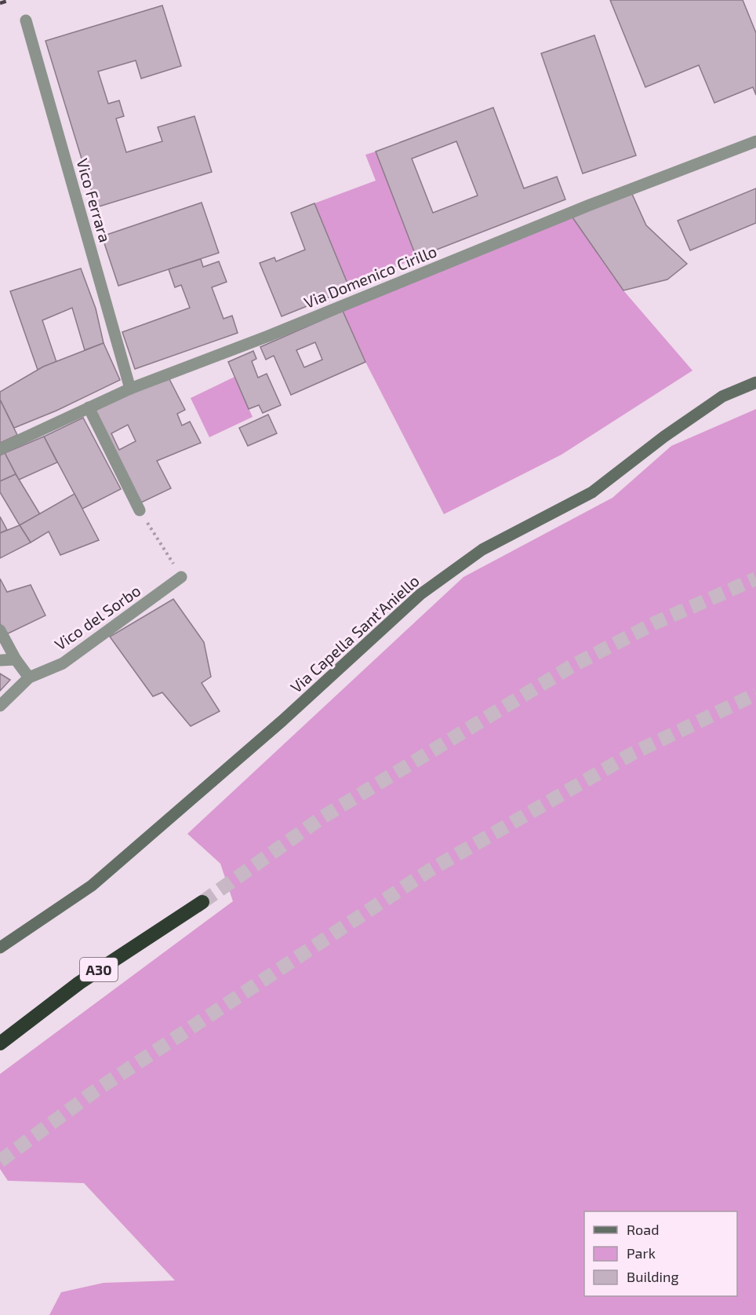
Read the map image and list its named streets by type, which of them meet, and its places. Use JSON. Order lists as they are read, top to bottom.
{
  "streets": {
    "highway": ["A30"],
    "main road": ["Via Capella Sant'Aniello"],
    "street": ["Vico Ferrara", "Via Domenico Cirillo", "Vico del Sorbo"]
  },
  "crossings": [
    ["Vico Ferrara", "Via Domenico Cirillo"]
  ],
  "legend": ["Road", "Park", "Building"]
}
